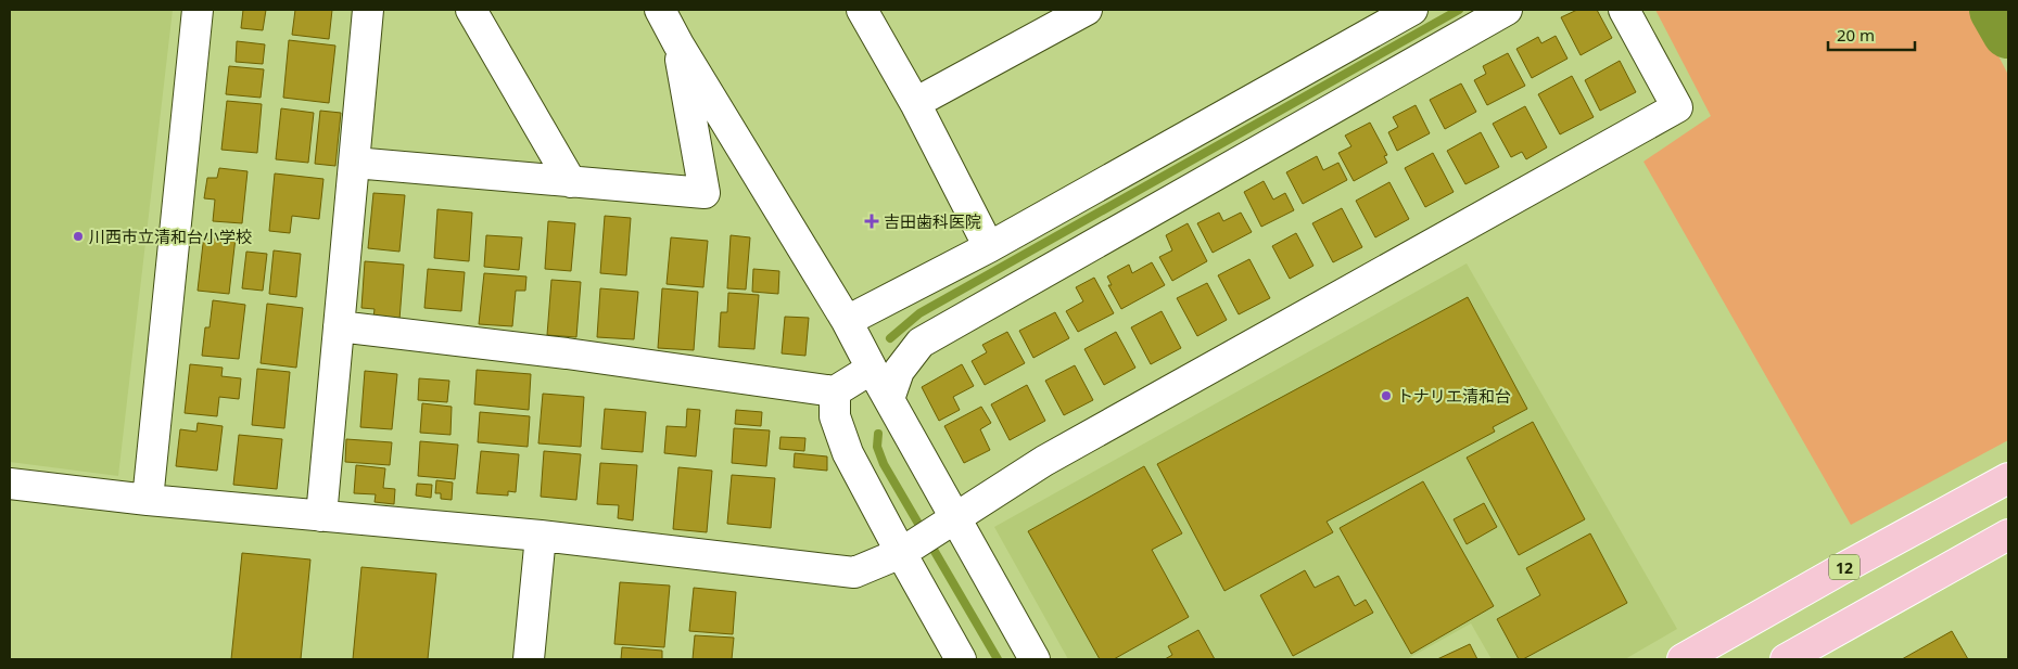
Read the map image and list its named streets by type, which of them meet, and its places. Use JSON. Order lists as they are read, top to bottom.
{
  "streets": {
    "main road": ["12"]
  },
  "places": {
    "health": ["吉田歯科医院"],
    "other": ["川西市立清和台小学校", "トナリエ清和台"]
  },
  "scale_bar": "20 m"
}
